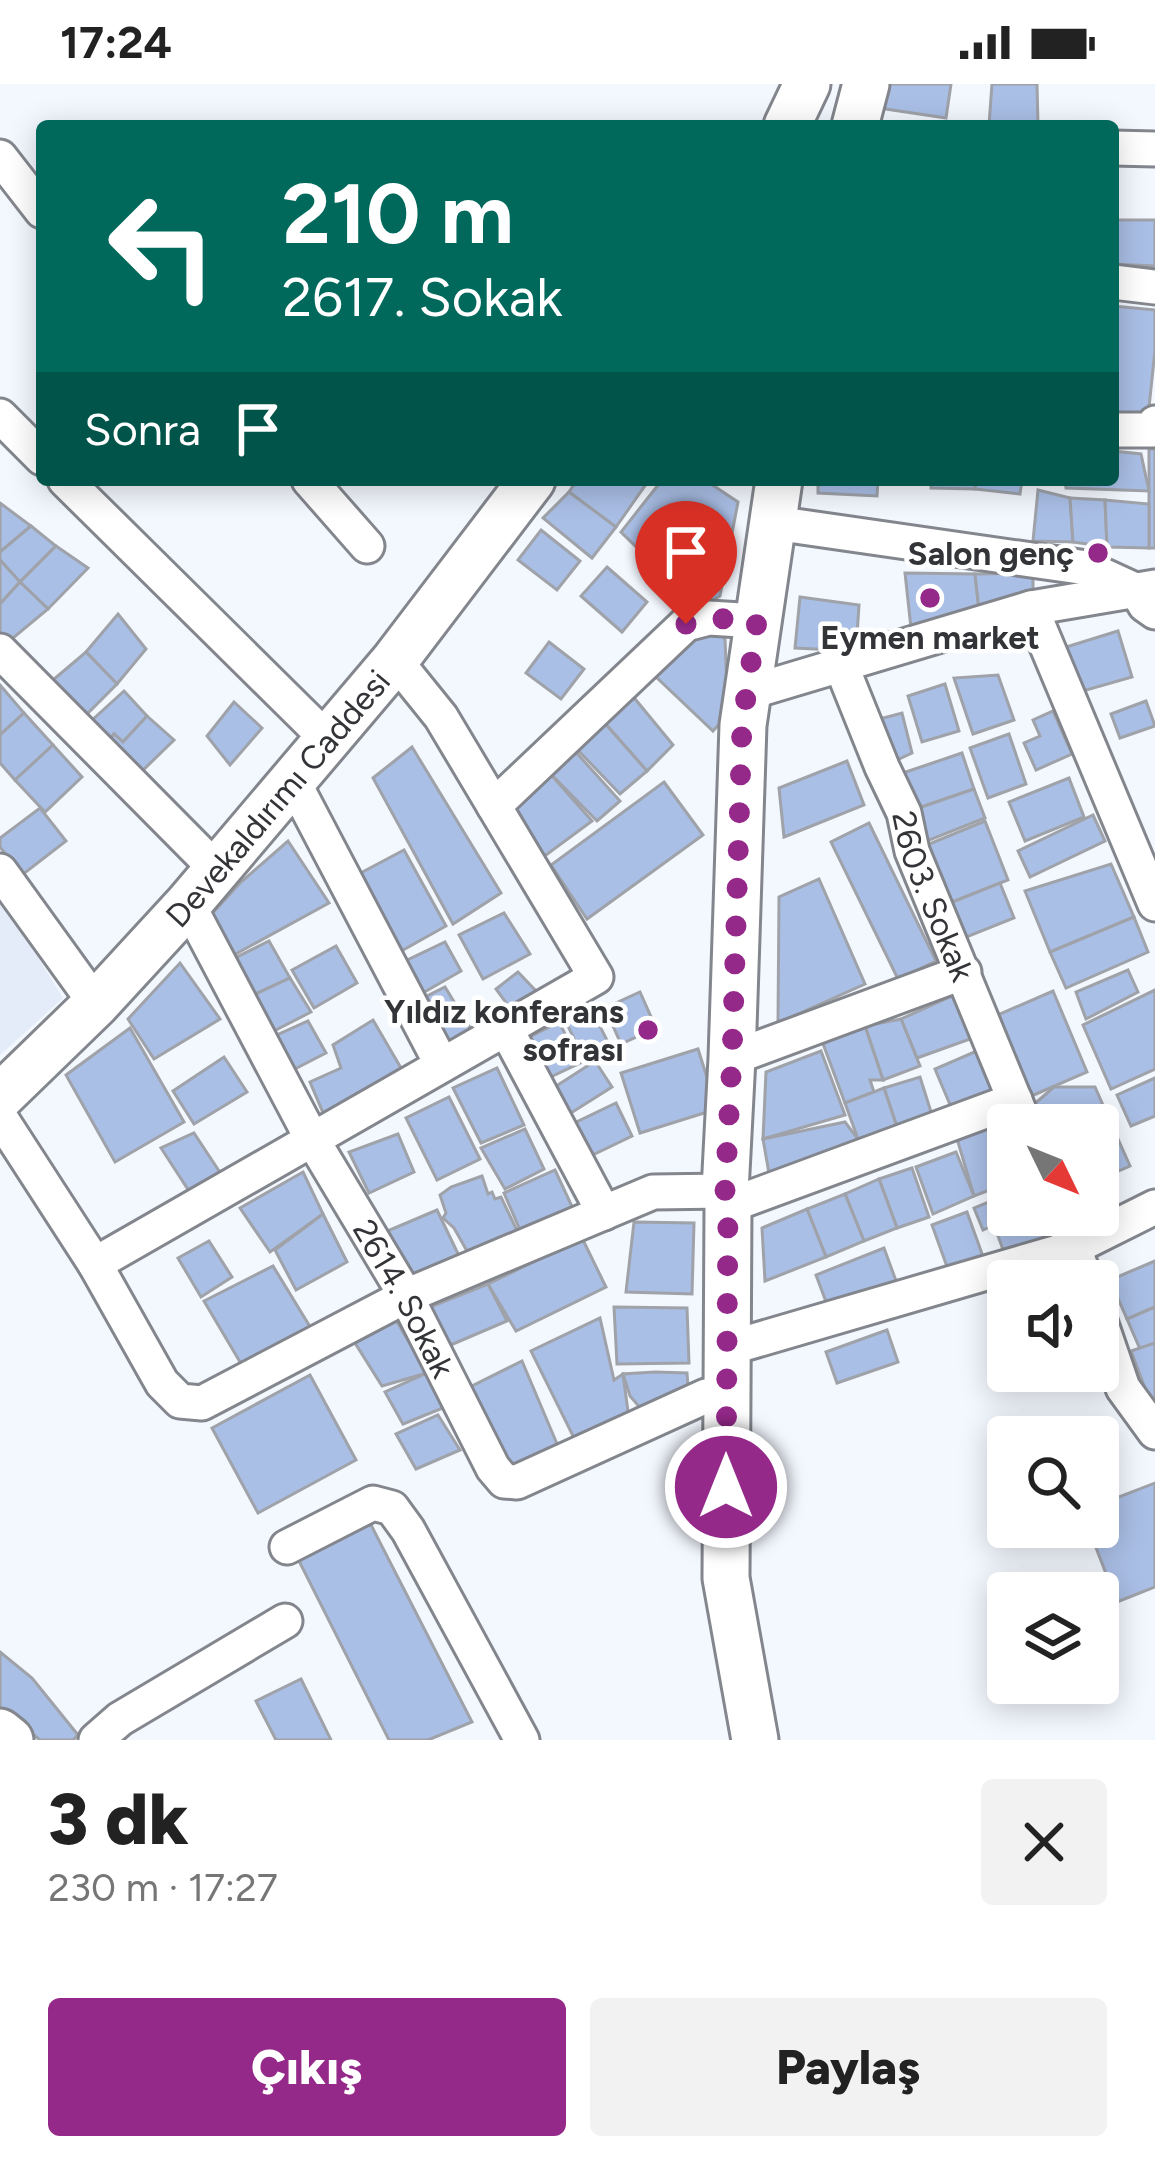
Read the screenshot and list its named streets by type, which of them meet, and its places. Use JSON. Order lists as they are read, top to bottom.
{
  "streets": {
    "main road": ["Devekaldırımı Caddesi"],
    "street": ["2603. Sokak", "2614. Sokak"]
  },
  "crossings": [
    ["Devekaldırımı Caddesi", "2614. Sokak"]
  ],
  "places": ["Salon genç", "Eymen market", "Yıldız konferans sofrası"],
  "north": "bottom right",
  "page": {
    "status": "17:24",
    "turn": ["210 m", "2617. Sokak"],
    "then": "Sonra",
    "heading": ["3 dk", "230 m · 17:27"],
    "buttons": ["Çıkış", "Paylaş"]
  }
}
